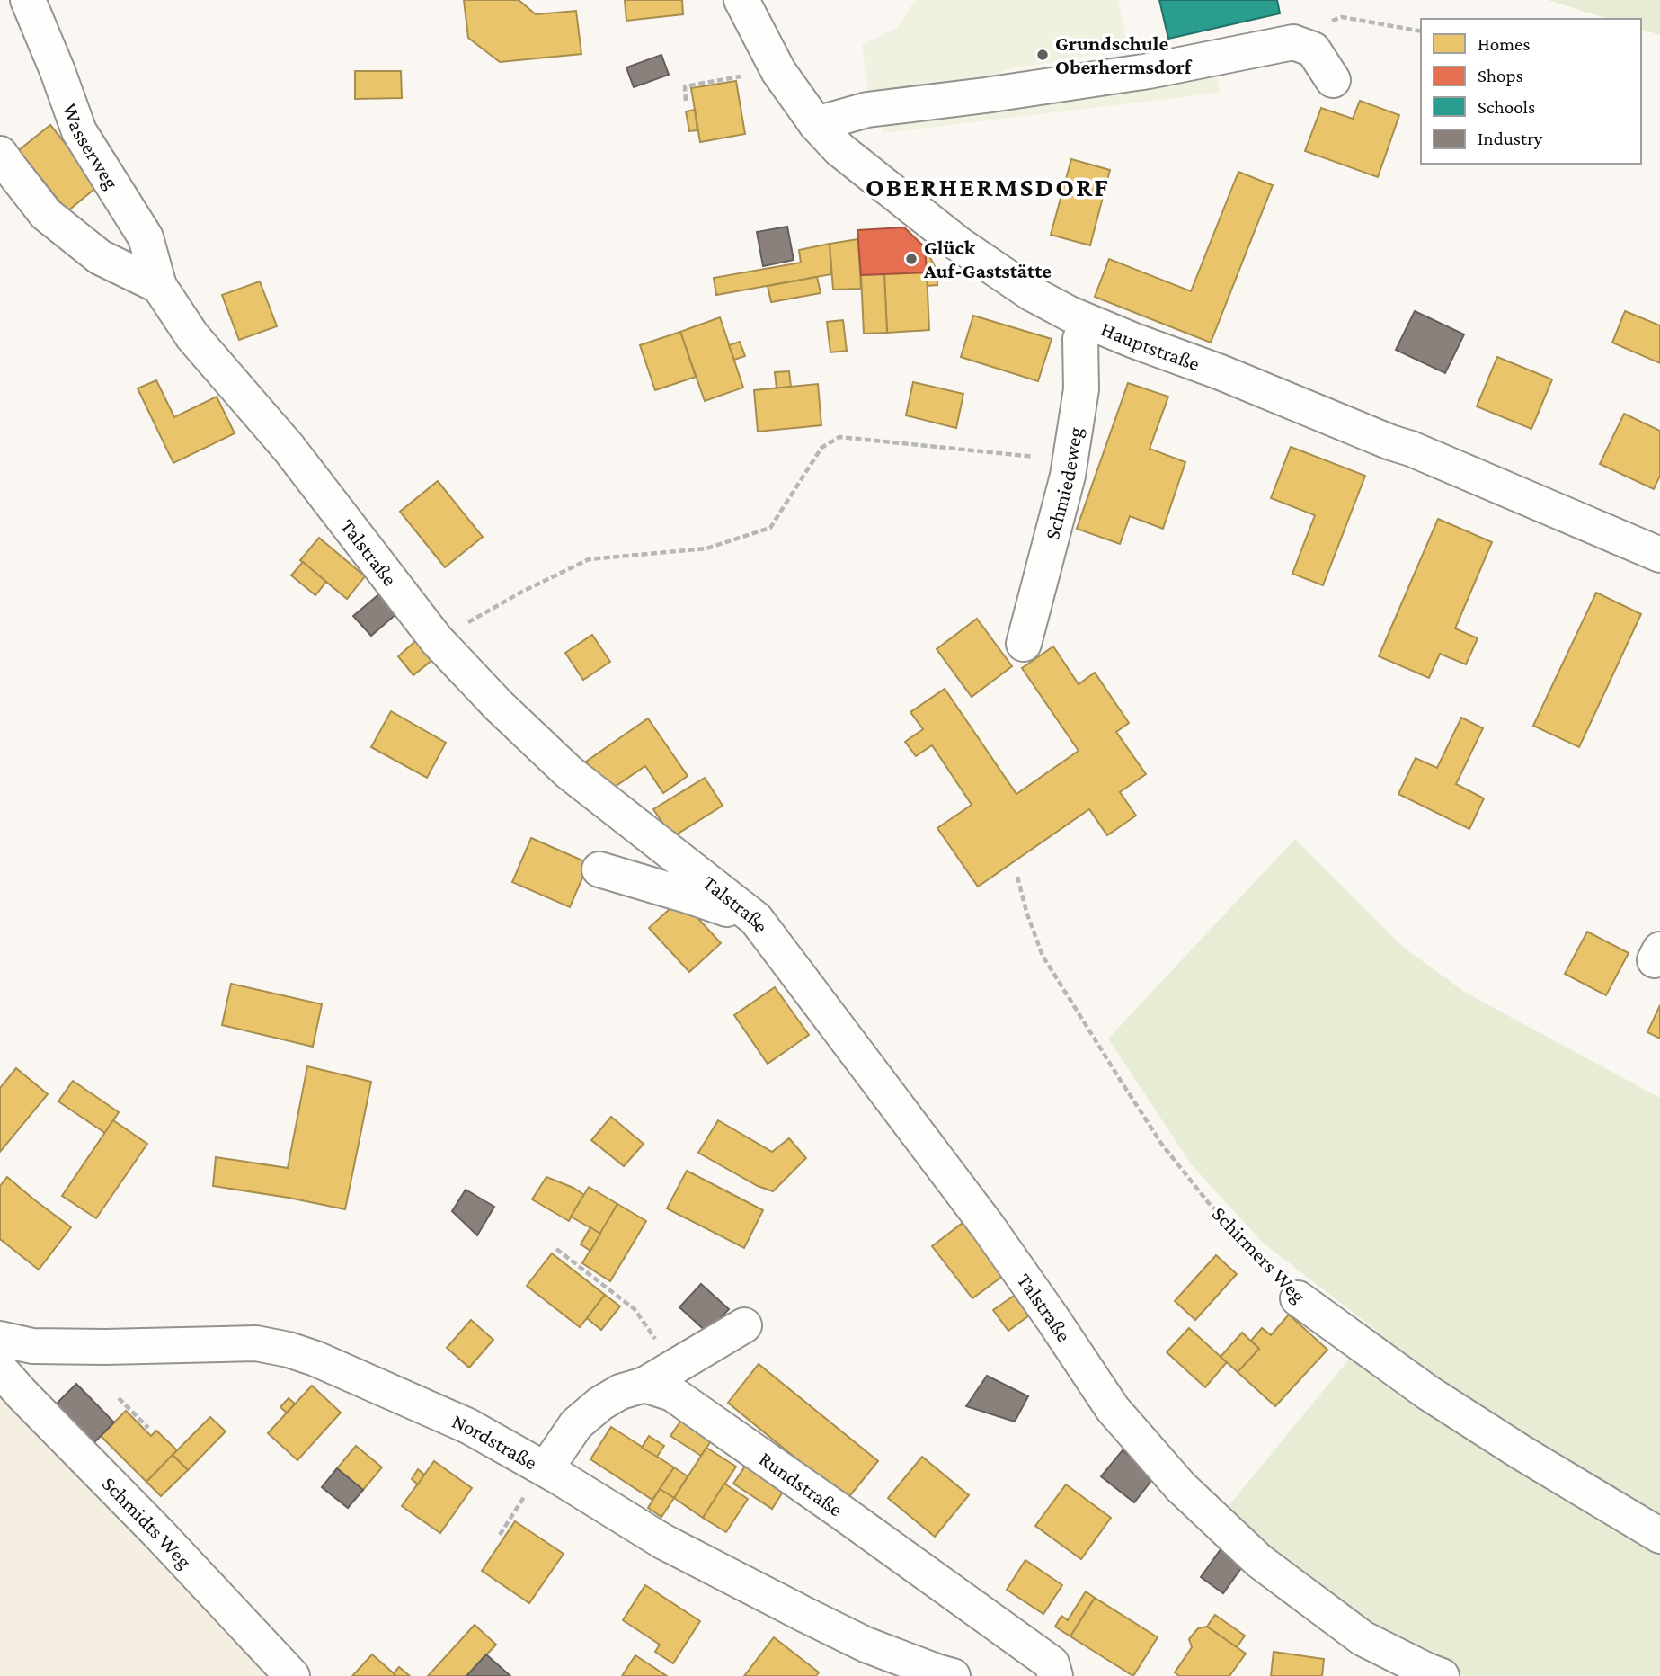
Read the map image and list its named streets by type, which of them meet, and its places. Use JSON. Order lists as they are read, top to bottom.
{
  "streets": {
    "street": [
      "Wasserweg",
      "Hauptstraße",
      "Schmiedeweg",
      "Talstraße",
      "Schirmers Weg",
      "Nordstraße",
      "Rundstraße",
      "Schmidts Weg"
    ]
  },
  "crossings": [
    ["Wasserweg", "Talstraße"],
    ["Hauptstraße", "Schmiedeweg"]
  ],
  "districts": ["OBERHERMSDORF"],
  "places": ["Grundschule Oberhermsdorf", "Glück Auf-Gaststätte"],
  "legend": [
    "Homes",
    "Shops",
    "Schools",
    "Industry"
  ]
}
